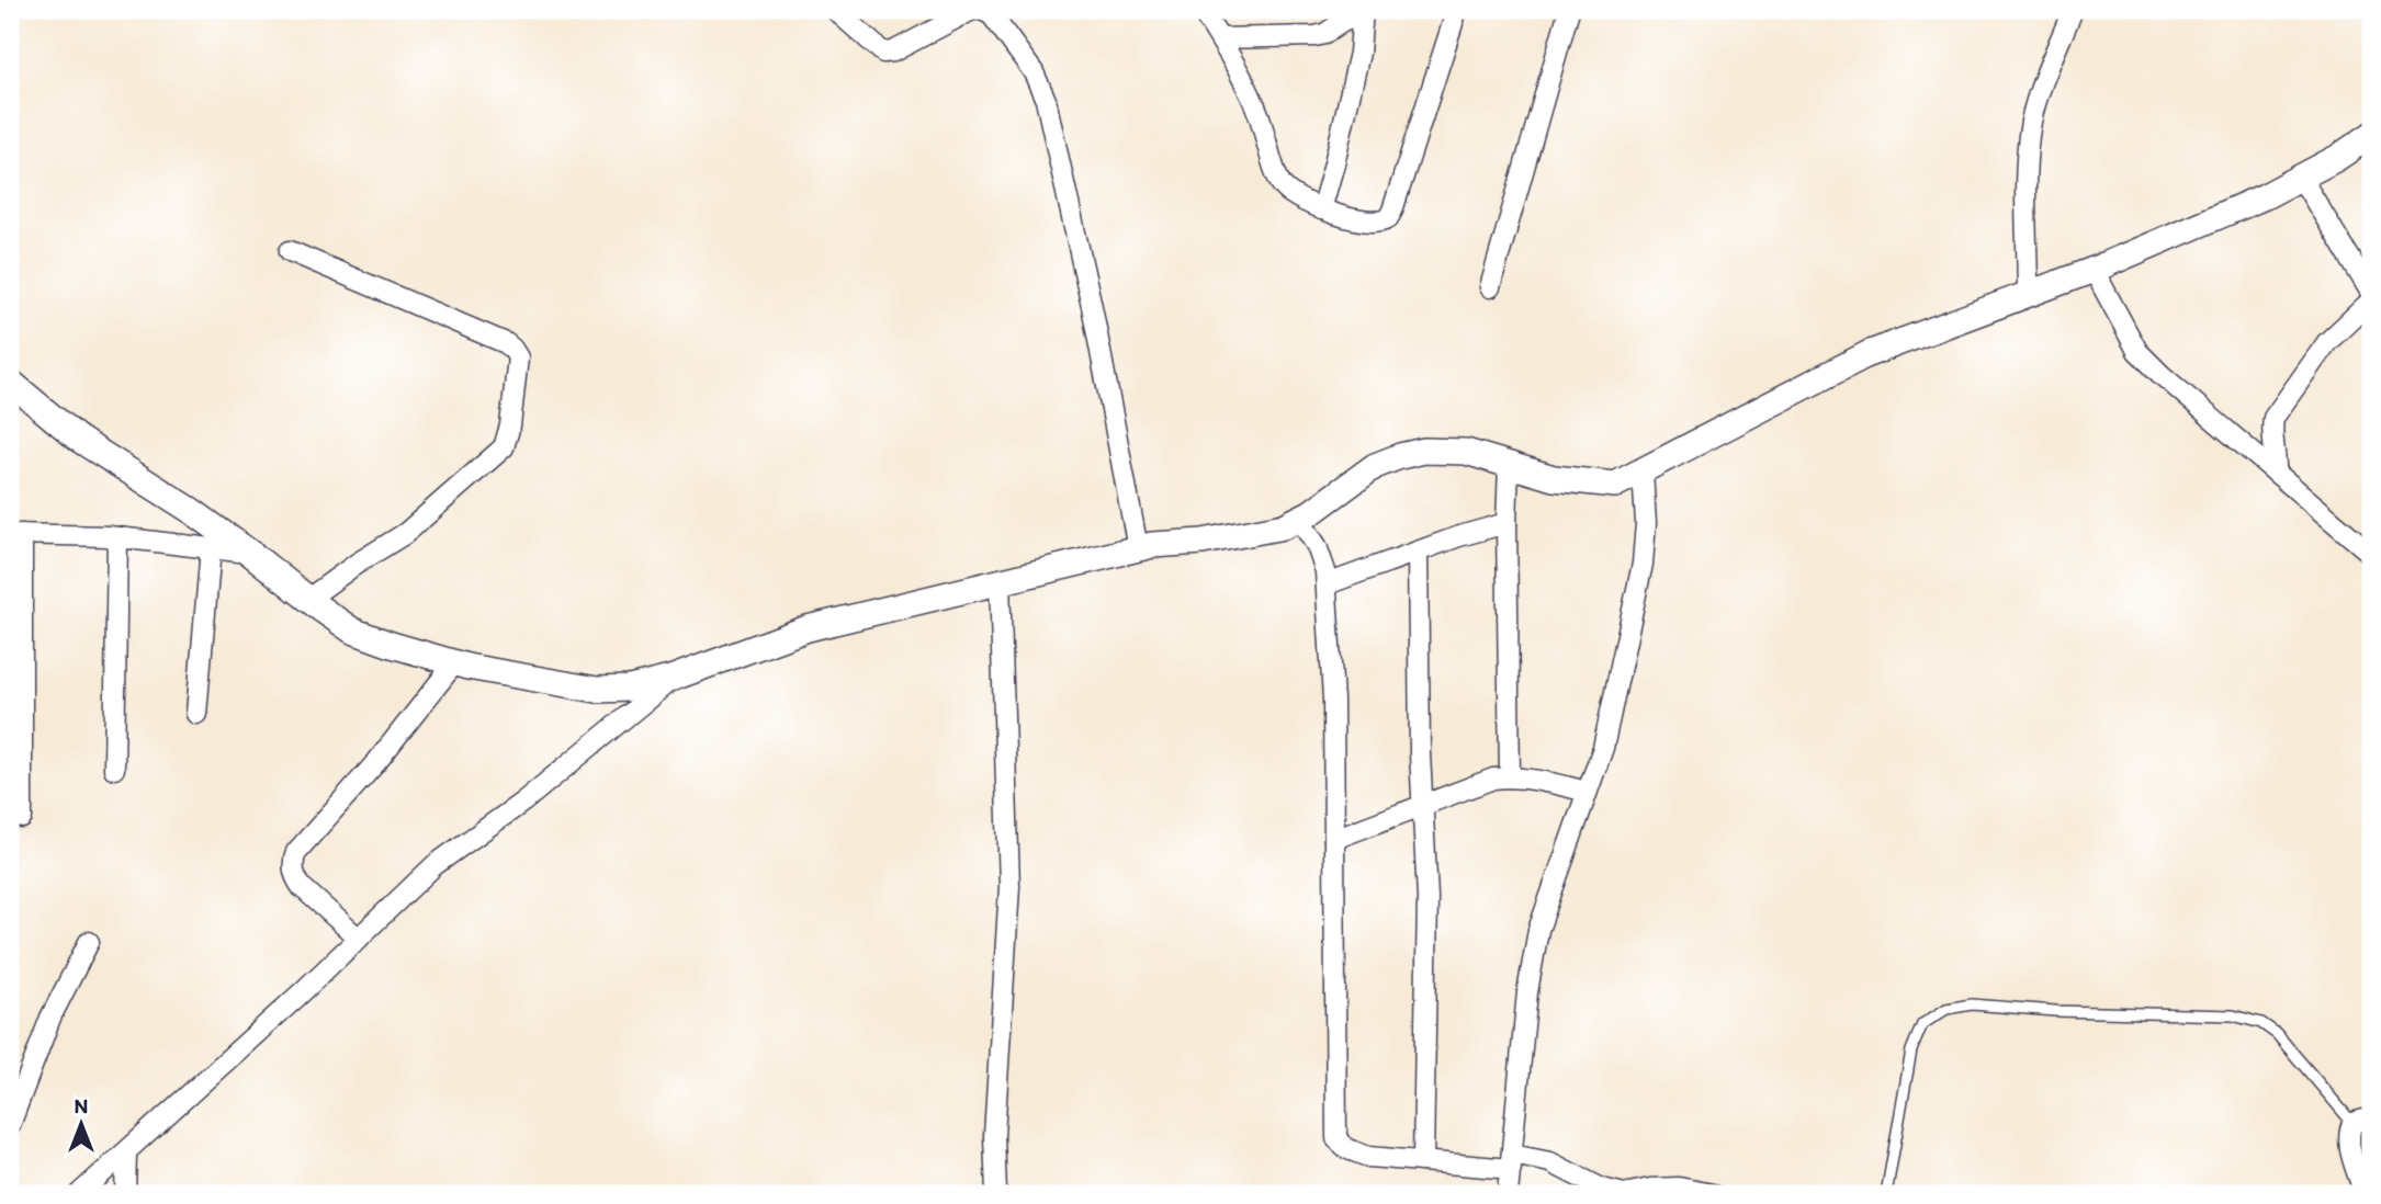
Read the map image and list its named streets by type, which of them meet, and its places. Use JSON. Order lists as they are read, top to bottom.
{
  "north": "top"
}
